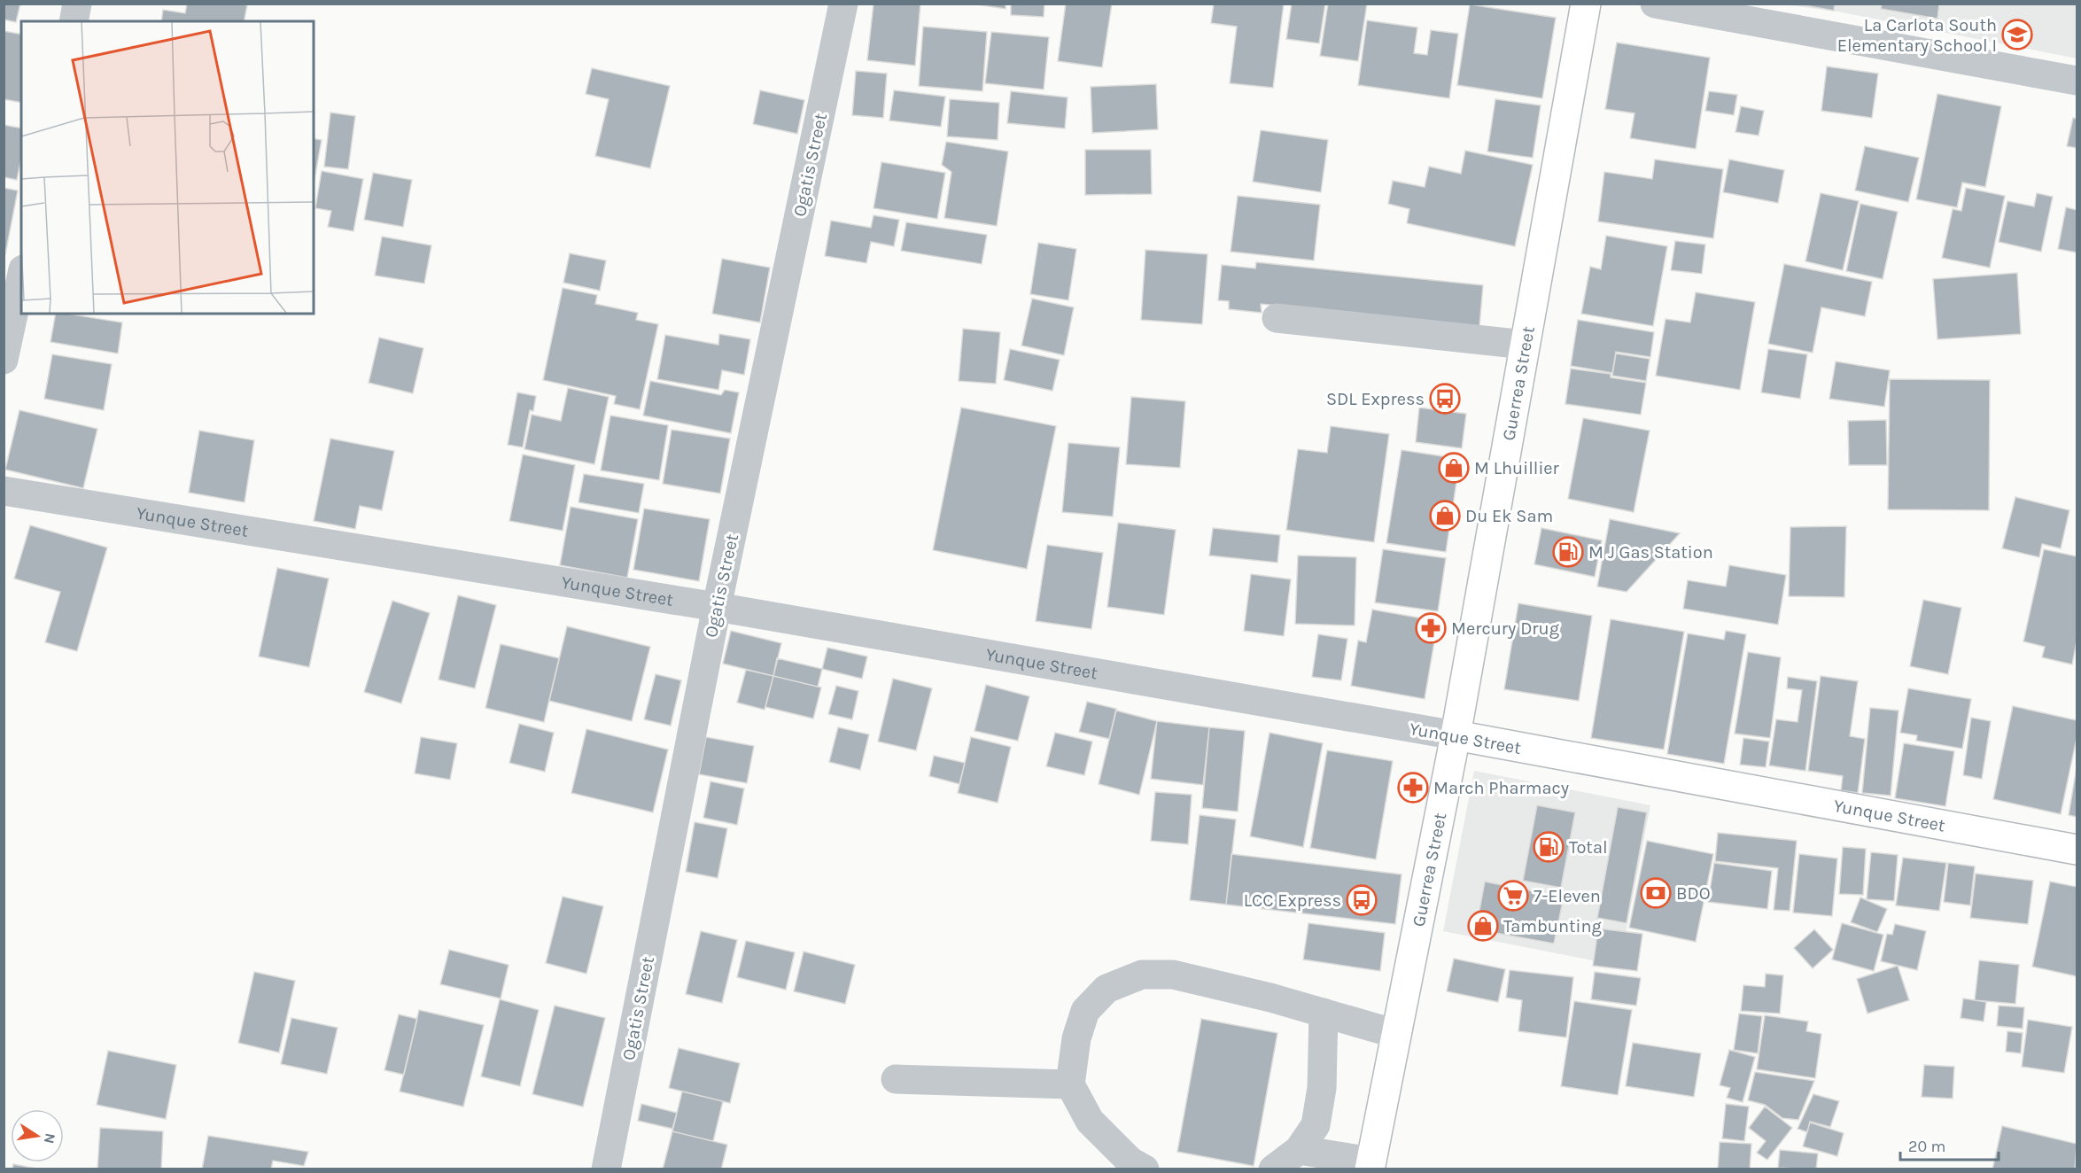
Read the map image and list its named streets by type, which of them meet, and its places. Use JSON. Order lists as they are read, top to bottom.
{
  "streets": {
    "main road": ["Guerrea Street", "Yunque Street"],
    "street": ["Ogatis Street"]
  },
  "crossings": [
    ["Ogatis Street", "Yunque Street"],
    ["Guerrea Street", "Yunque Street"]
  ],
  "places": {
    "school or university": ["La Carlota South Elementary School I"],
    "bus stop": ["SDL Express", "LCC Express"],
    "shop": ["M Lhuillier", "Du Ek Sam", "Tambunting"],
    "fuel station": ["M J Gas Station", "Total"],
    "pharmacy": ["Mercury Drug", "March Pharmacy"],
    "bank": ["BDO"],
    "supermarket": ["7-Eleven"]
  },
  "scale_bar": "20 m",
  "north": "right"
}
